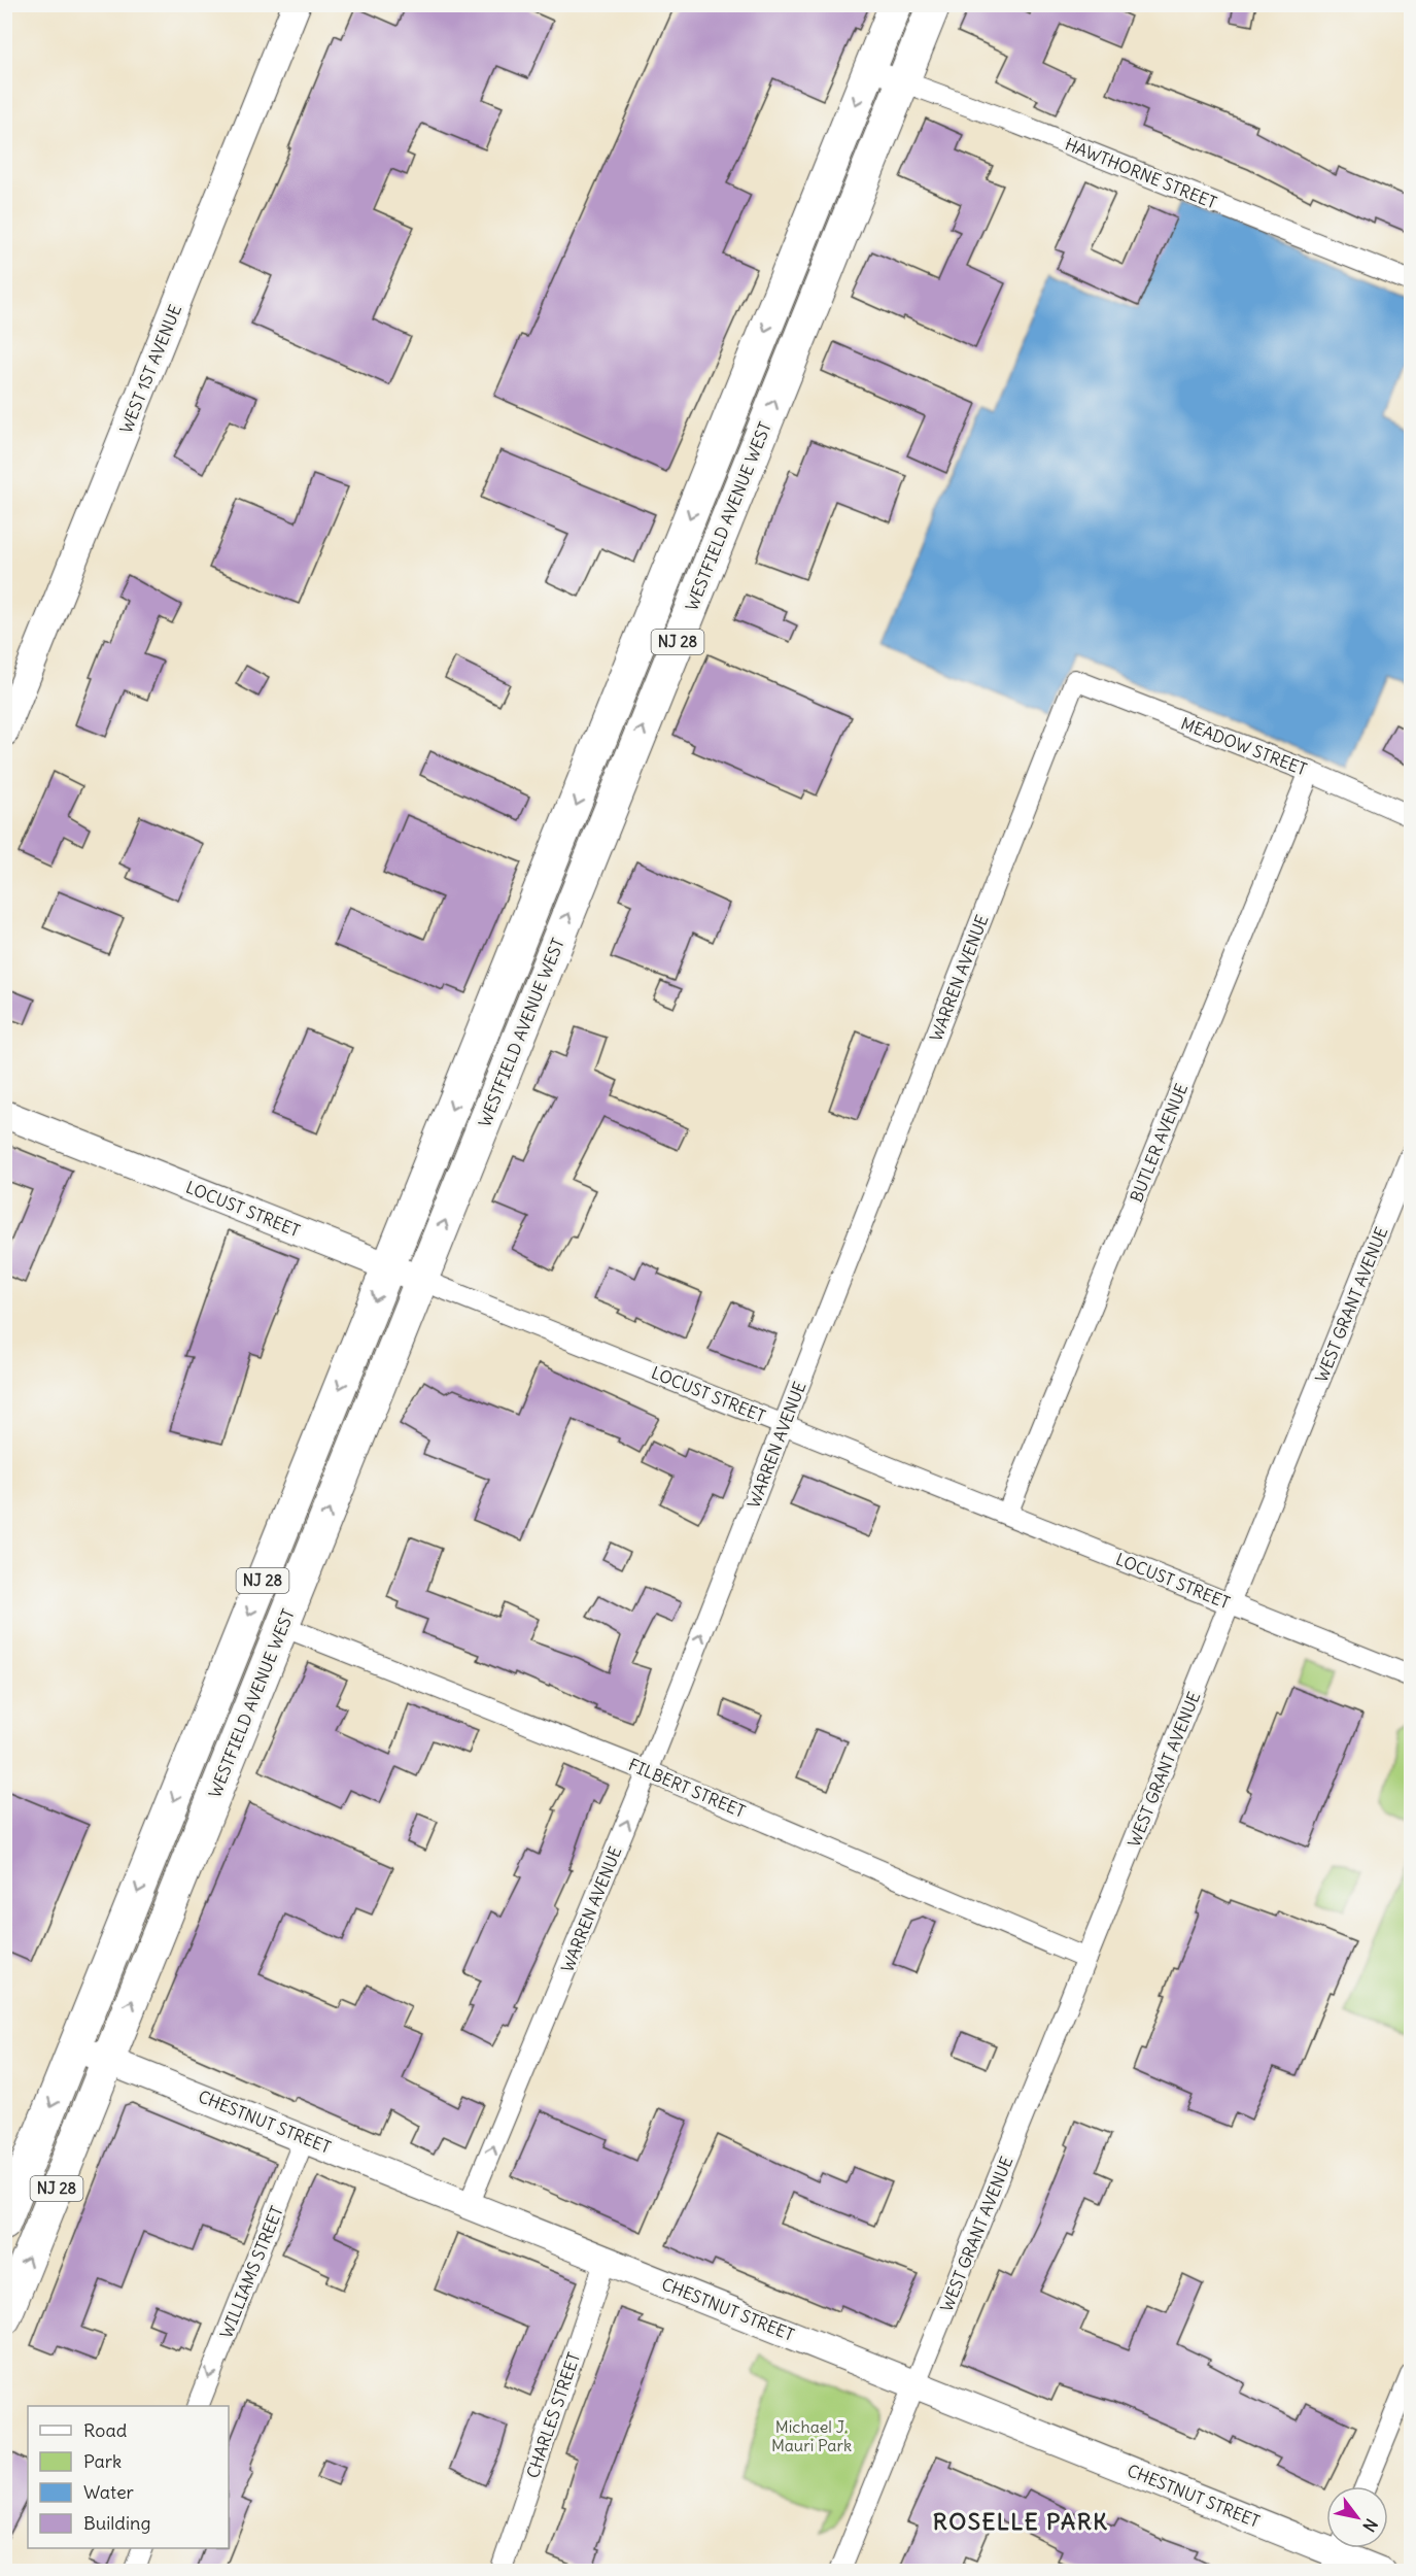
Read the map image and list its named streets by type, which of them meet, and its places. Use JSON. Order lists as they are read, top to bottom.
{
  "streets": {
    "main road": ["WESTFIELD AVENUE WEST", "NJ 28"],
    "street": [
      "HAWTHORNE STREET",
      "WEST 1ST AVENUE",
      "MEADOW STREET",
      "WARREN AVENUE",
      "BUTLER AVENUE",
      "LOCUST STREET",
      "WEST GRANT AVENUE",
      "FILBERT STREET",
      "CHESTNUT STREET",
      "WILLIAMS STREET",
      "CHARLES STREET"
    ]
  },
  "crossings": [
    ["HAWTHORNE STREET", "WESTFIELD AVENUE WEST"],
    ["WESTFIELD AVENUE WEST", "NJ 28"],
    ["WESTFIELD AVENUE WEST", "LOCUST STREET"],
    ["WESTFIELD AVENUE WEST", "FILBERT STREET"],
    ["WESTFIELD AVENUE WEST", "CHESTNUT STREET"],
    ["NJ 28", "CHESTNUT STREET"],
    ["MEADOW STREET", "WARREN AVENUE"],
    ["MEADOW STREET", "BUTLER AVENUE"],
    ["WARREN AVENUE", "LOCUST STREET"],
    ["WARREN AVENUE", "FILBERT STREET"],
    ["WARREN AVENUE", "CHESTNUT STREET"],
    ["BUTLER AVENUE", "LOCUST STREET"],
    ["LOCUST STREET", "WEST GRANT AVENUE"],
    ["WEST GRANT AVENUE", "FILBERT STREET"],
    ["WEST GRANT AVENUE", "CHESTNUT STREET"],
    ["CHESTNUT STREET", "WILLIAMS STREET"],
    ["CHESTNUT STREET", "CHARLES STREET"]
  ],
  "one_way": ["WARREN AVENUE", "WILLIAMS STREET"],
  "districts": ["ROSELLE PARK"],
  "parks": ["Michael J. Mauri Park"],
  "legend": [
    "Road",
    "Park",
    "Water",
    "Building"
  ],
  "north": "bottom right"
}
